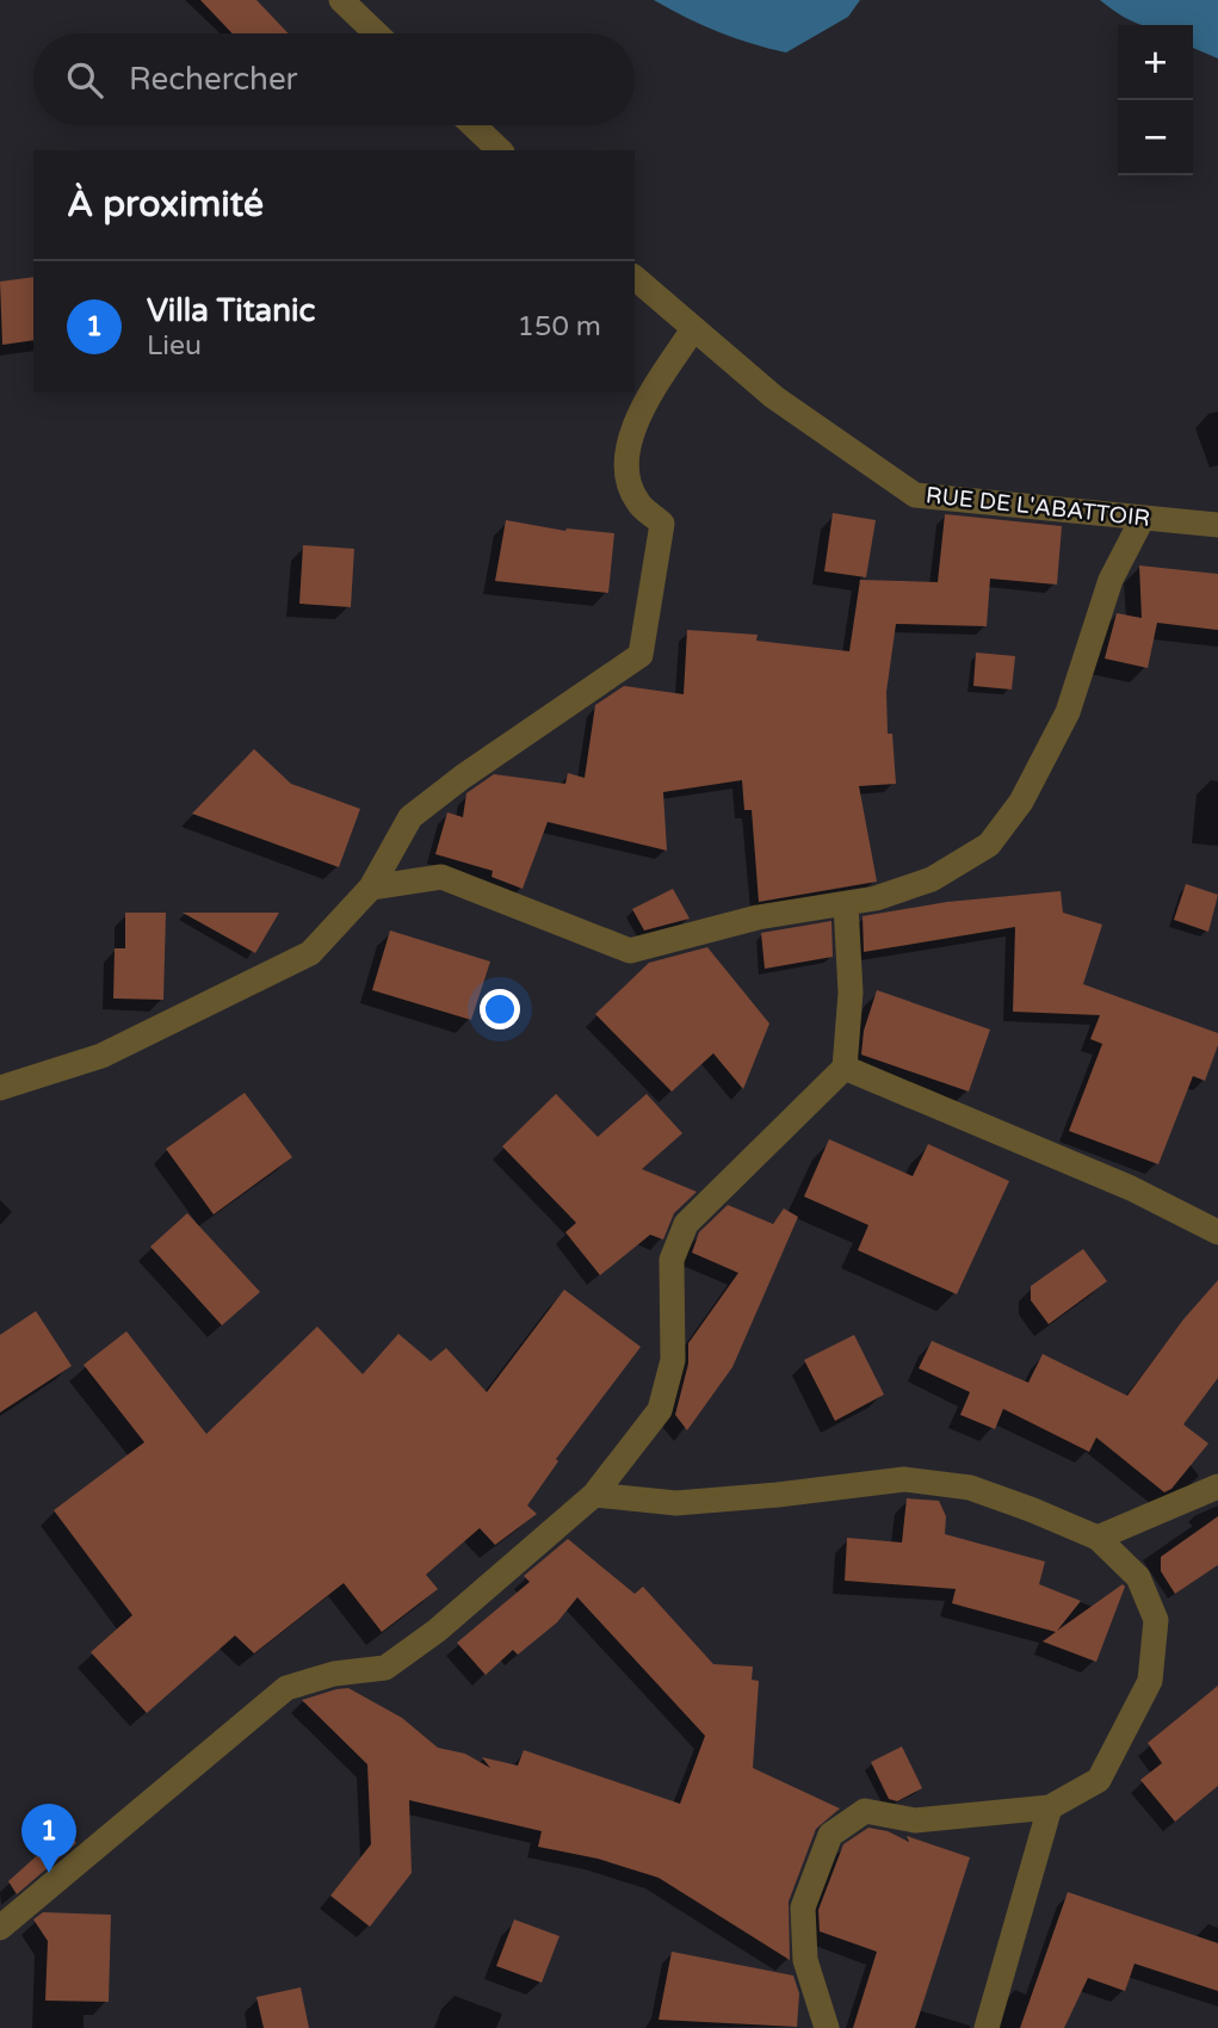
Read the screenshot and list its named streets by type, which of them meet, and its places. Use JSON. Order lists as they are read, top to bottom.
{
  "streets": {
    "street": ["RUE DE L'ABATTOIR"]
  },
  "page": {
    "map_buttons": ["+", "−"],
    "search": "Rechercher",
    "heading": "À proximité",
    "list": [
      {
        "mark": "1",
        "name": "Villa Titanic",
        "note": "Lieu",
        "value": "150 m"
      }
    ],
    "pins": "1"
  }
}
